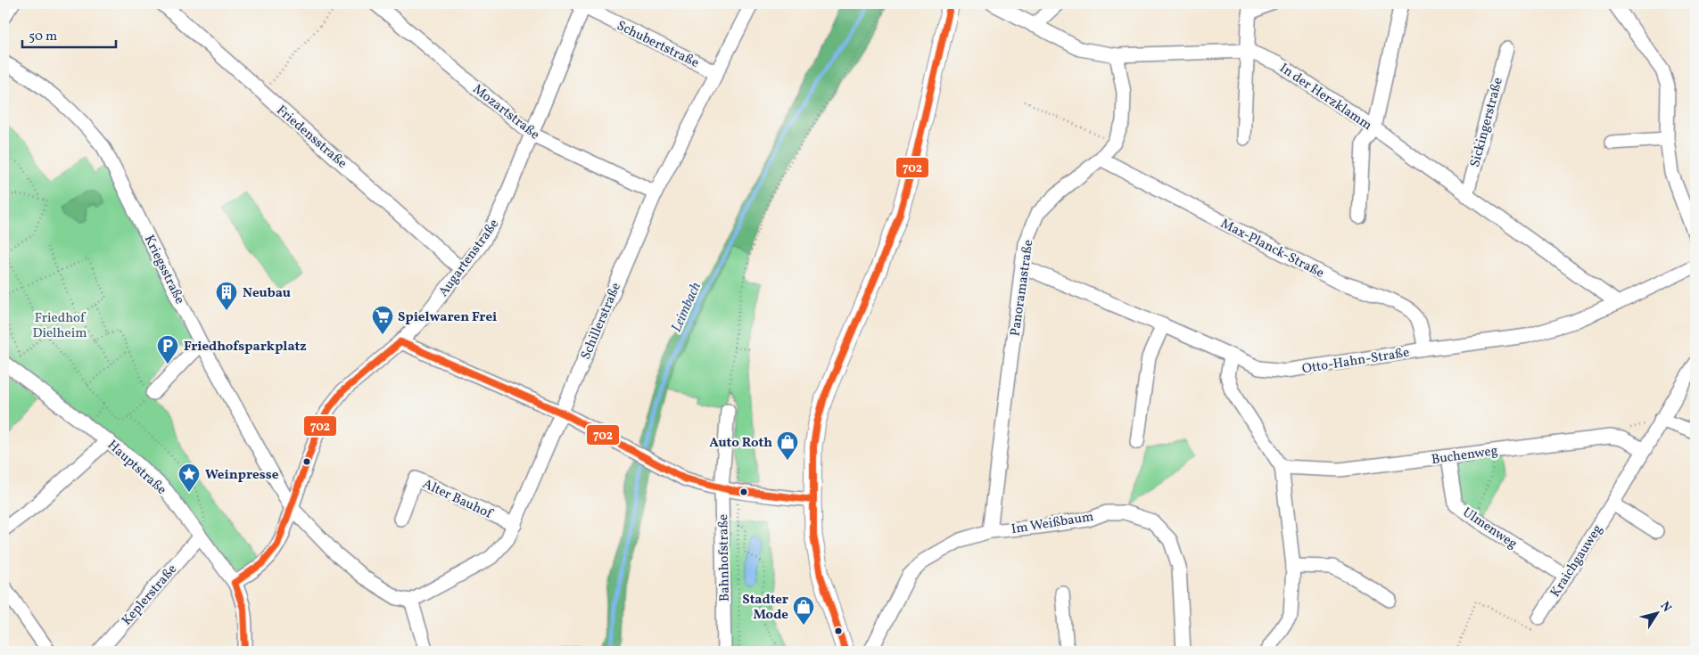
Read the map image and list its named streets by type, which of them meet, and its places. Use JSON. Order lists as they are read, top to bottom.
{
  "streets": {
    "street": [
      "Schubertstraße",
      "In der Herzklamm",
      "Mozartstraße",
      "Sickingerstraße",
      "Friedensstraße",
      "Max-Planck-Straße",
      "Augartenstraße",
      "Kriegsstraße",
      "Panoramastraße",
      "Schillerstraße",
      "Otto-Hahn-Straße",
      "Buchenweg",
      "Hauptstraße",
      "Alter Bauhof",
      "Im Weißbaum",
      "Ulmenweg",
      "Bahnhofstraße",
      "Kraichgauweg",
      "Keplerstraße"
    ]
  },
  "crossings": [
    ["Schubertstraße", "Augartenstraße"],
    ["Schubertstraße", "Schillerstraße"],
    ["In der Herzklamm", "Sickingerstraße"],
    ["In der Herzklamm", "Panoramastraße"],
    ["In der Herzklamm", "Otto-Hahn-Straße"],
    ["Mozartstraße", "Augartenstraße"],
    ["Mozartstraße", "Schillerstraße"],
    ["Friedensstraße", "Augartenstraße"],
    ["Max-Planck-Straße", "Panoramastraße"],
    ["Max-Planck-Straße", "Otto-Hahn-Straße"],
    ["Augartenstraße", "Kriegsstraße"],
    ["Augartenstraße", "Hauptstraße"],
    ["Kriegsstraße", "Schillerstraße"],
    ["Panoramastraße", "Otto-Hahn-Straße"],
    ["Panoramastraße", "Im Weißbaum"],
    ["Schillerstraße", "Alter Bauhof"],
    ["Buchenweg", "Ulmenweg"],
    ["Buchenweg", "Kraichgauweg"],
    ["Hauptstraße", "Keplerstraße"],
    ["Ulmenweg", "Kraichgauweg"]
  ],
  "water": ["Leimbach"],
  "parks": ["Friedhof Dielheim"],
  "places": {
    "building": ["Neubau"],
    "supermarket": ["Spielwaren Frei"],
    "parking": ["Friedhofsparkplatz"],
    "shop": ["Auto Roth", "Stadter Mode"],
    "place": ["Weinpresse"]
  },
  "lines": ["transit line 702"],
  "scale_bar": "50 m",
  "north": "top right"
}
